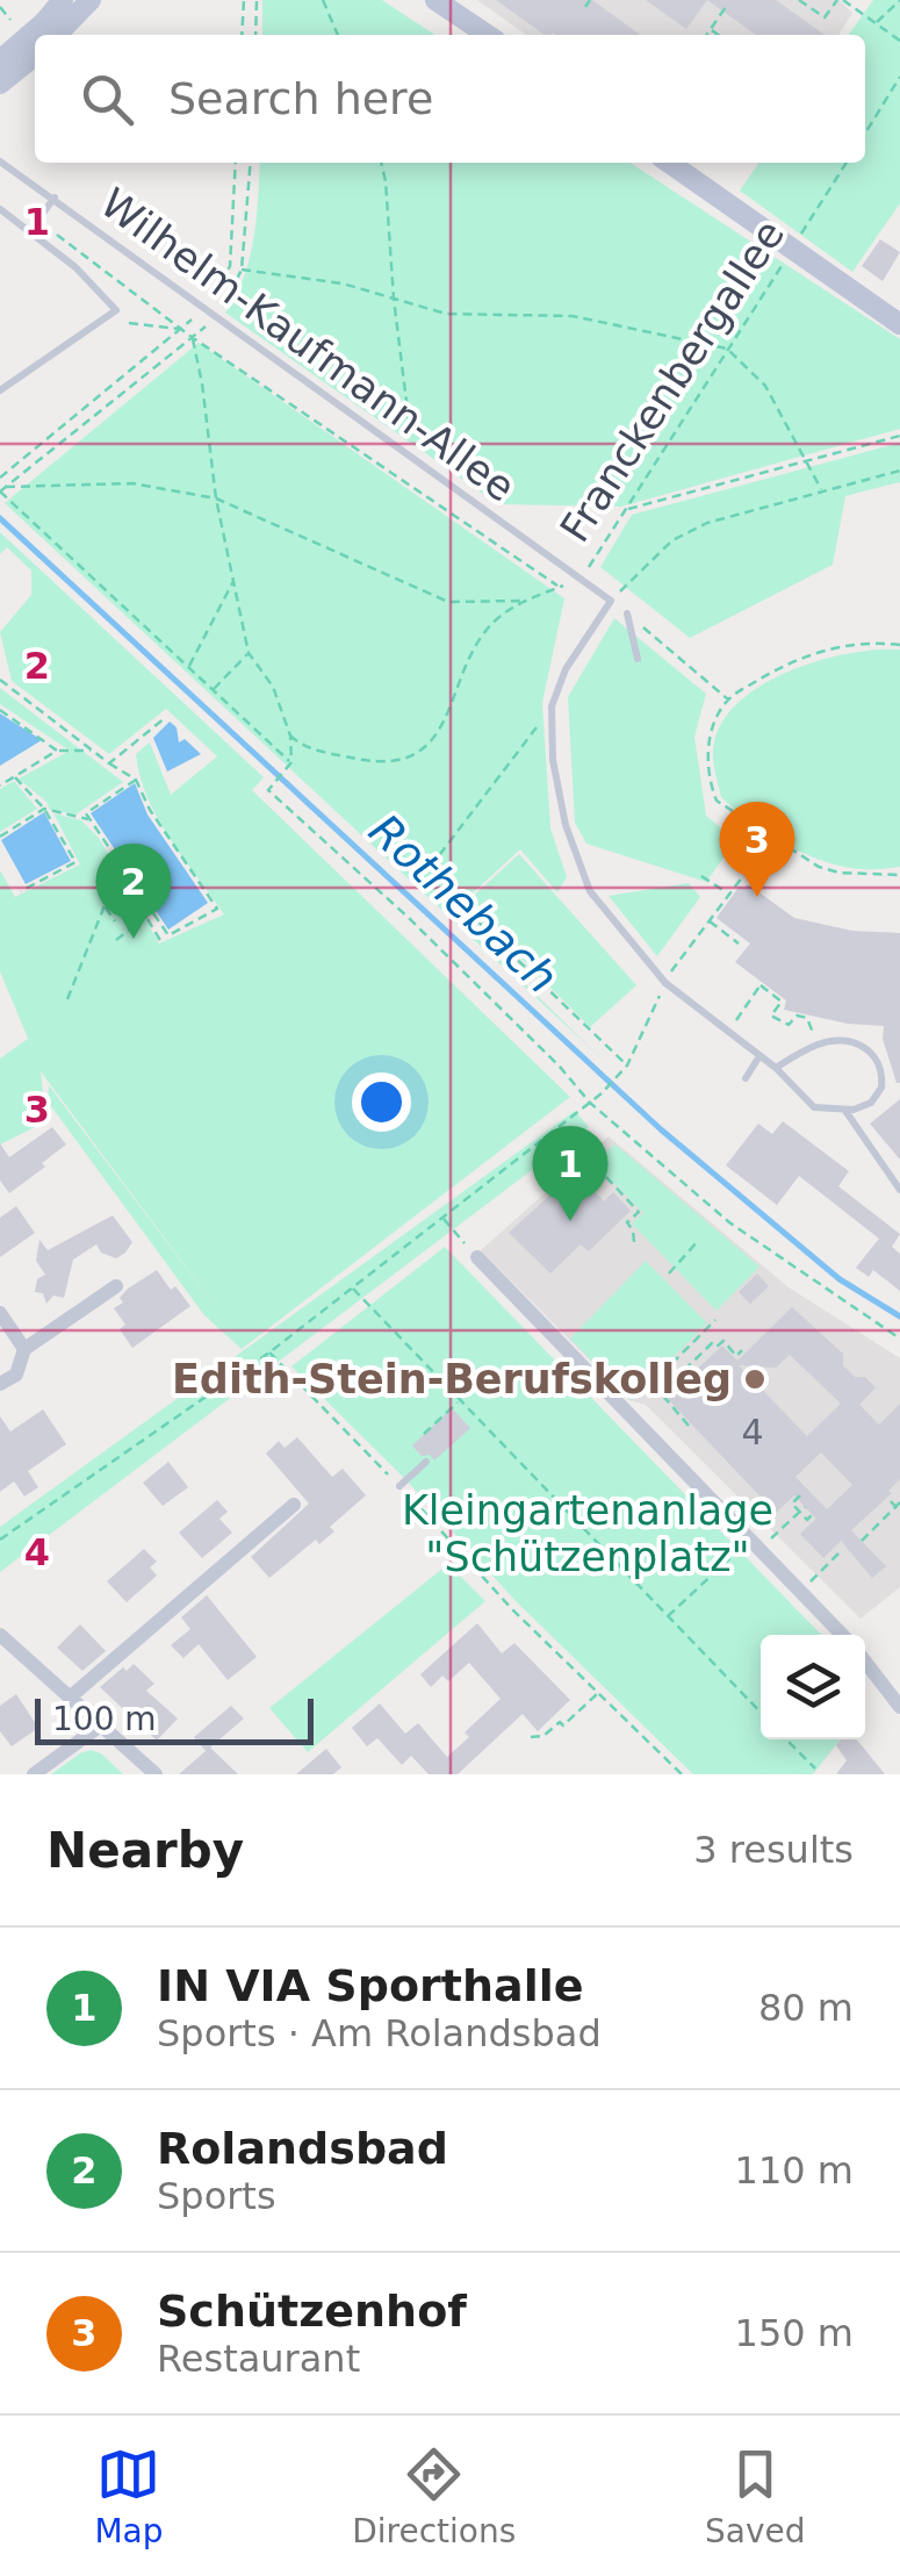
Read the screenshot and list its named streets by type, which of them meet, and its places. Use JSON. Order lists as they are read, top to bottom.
{
  "streets": {
    "lane": ["Wilhelm-Kaufmann-Allee"],
    "path": ["Franckenbergallee"]
  },
  "crossings": [
    ["Wilhelm-Kaufmann-Allee", "Franckenbergallee"]
  ],
  "water": ["Rothebach"],
  "parks": ["Kleingartenanlage \"Schützenplatz\""],
  "places": ["Edith-Stein-Berufskolleg"],
  "house_numbers": ["4"],
  "scale_bar": "100 m",
  "page": {
    "search": "Search here",
    "pins": ["3", "2", "1"],
    "scale": "100 m",
    "heading": ["Nearby", "3 results"],
    "list": [
      {
        "mark": "1",
        "name": "IN VIA Sporthalle",
        "note": "Sports · Am Rolandsbad",
        "value": "80 m"
      },
      {
        "mark": "2",
        "name": "Rolandsbad",
        "note": "Sports",
        "value": "110 m"
      },
      {
        "mark": "3",
        "name": "Schützenhof",
        "note": "Restaurant",
        "value": "150 m"
      }
    ],
    "nav": ["Map", "Directions", "Saved"]
  },
  "grid": {
    "rows": [
      "1",
      "2",
      "3",
      "4"
    ]
  }
}
